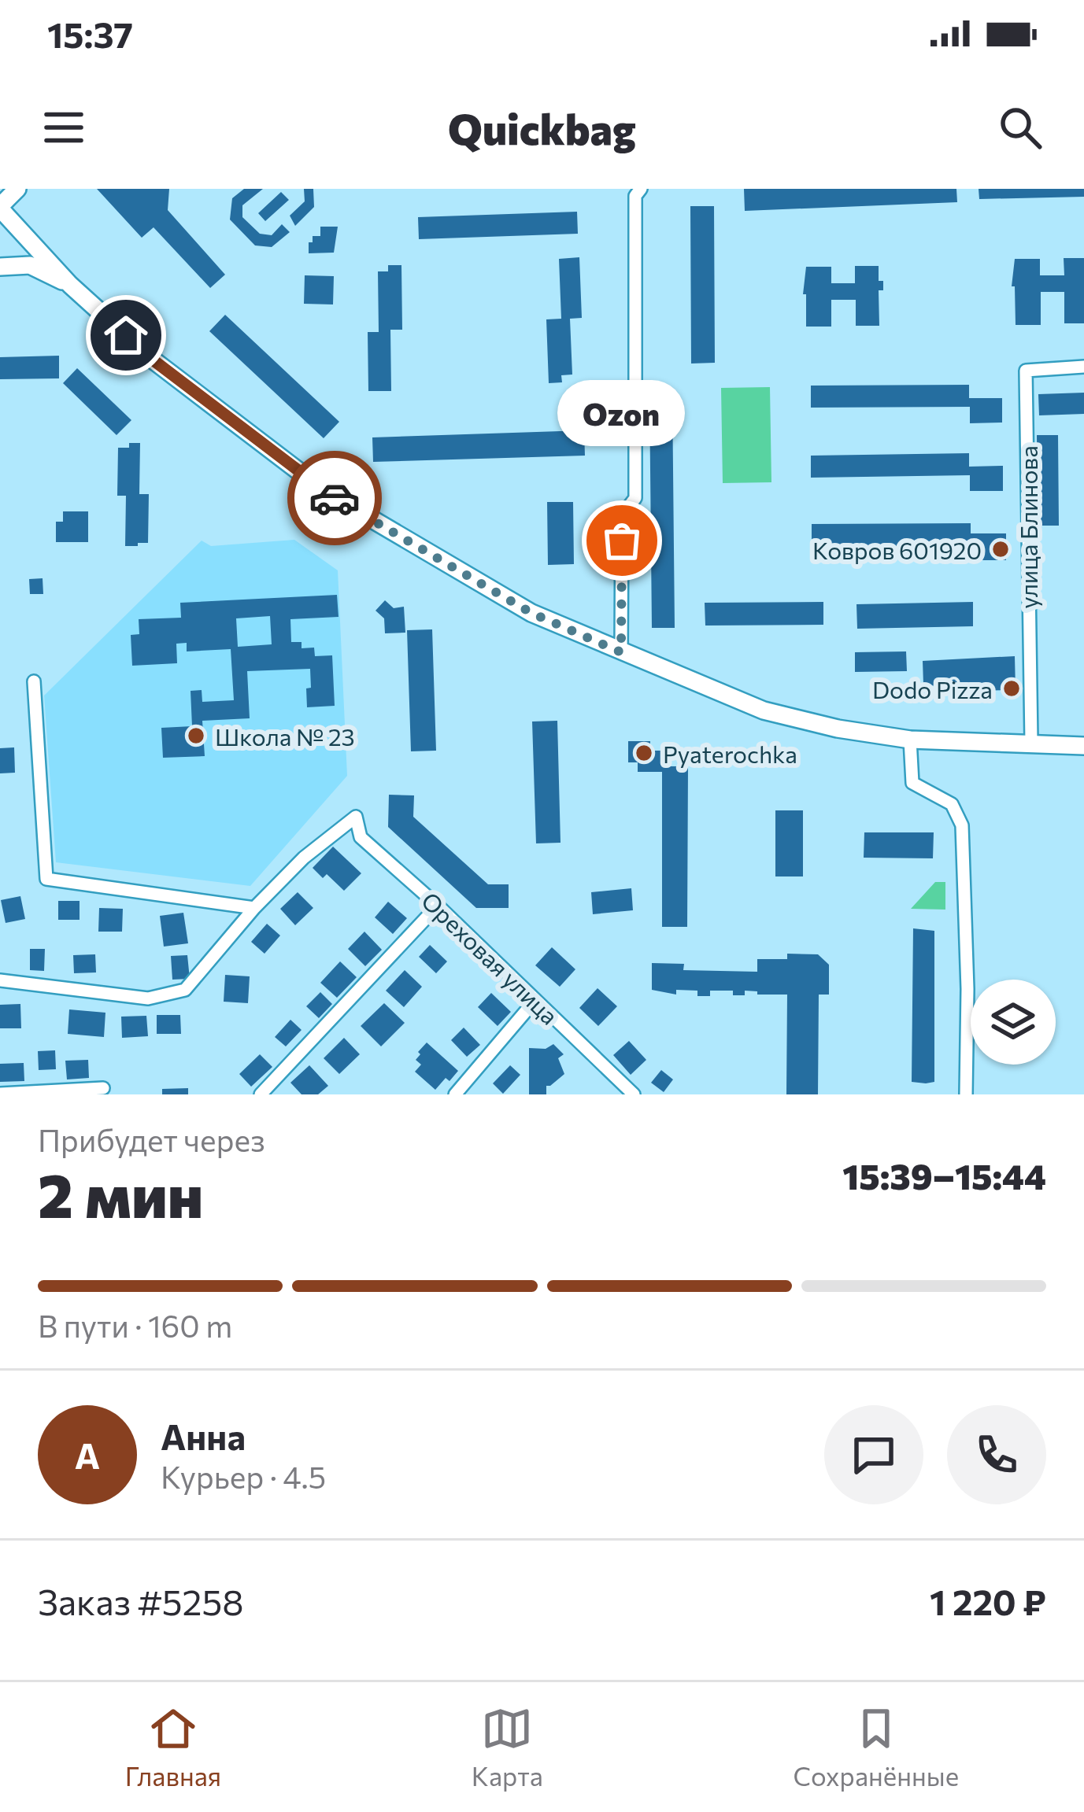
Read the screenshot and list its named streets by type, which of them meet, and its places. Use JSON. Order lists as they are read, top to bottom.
{
  "streets": {
    "street": ["улица Блинова", "Ореховая улица"]
  },
  "places": [
    "Ozon",
    "Ковров 601920",
    "Dodo Pizza",
    "Школа № 23",
    "Pyaterochka"
  ],
  "page": {
    "status": "15:37",
    "header": "Quickbag",
    "bubble": "Ozon",
    "heading": ["2 мин", "Прибудет через", "15:39–15:44"],
    "panel": [
      "Анна",
      "Курьер · 4.5",
      "Заказ #5258",
      "1 220 ₽"
    ],
    "bar": "В пути · 160 m",
    "round": "А",
    "tabs": ["Главная", "Карта", "Сохранённые"]
  }
}
